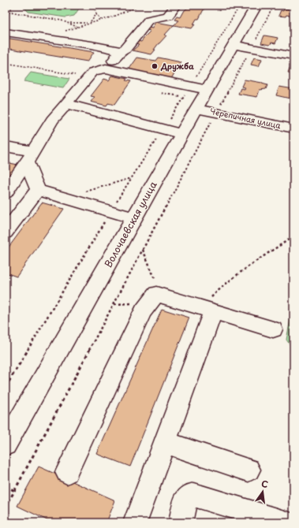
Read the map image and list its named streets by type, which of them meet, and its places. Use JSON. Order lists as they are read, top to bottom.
{
  "streets": {
    "street": ["Черепичная улица", "Волочаевская улица"]
  },
  "crossings": [
    ["Черепичная улица", "Волочаевская улица"]
  ],
  "places": ["Дружба"],
  "north": "top"
}
